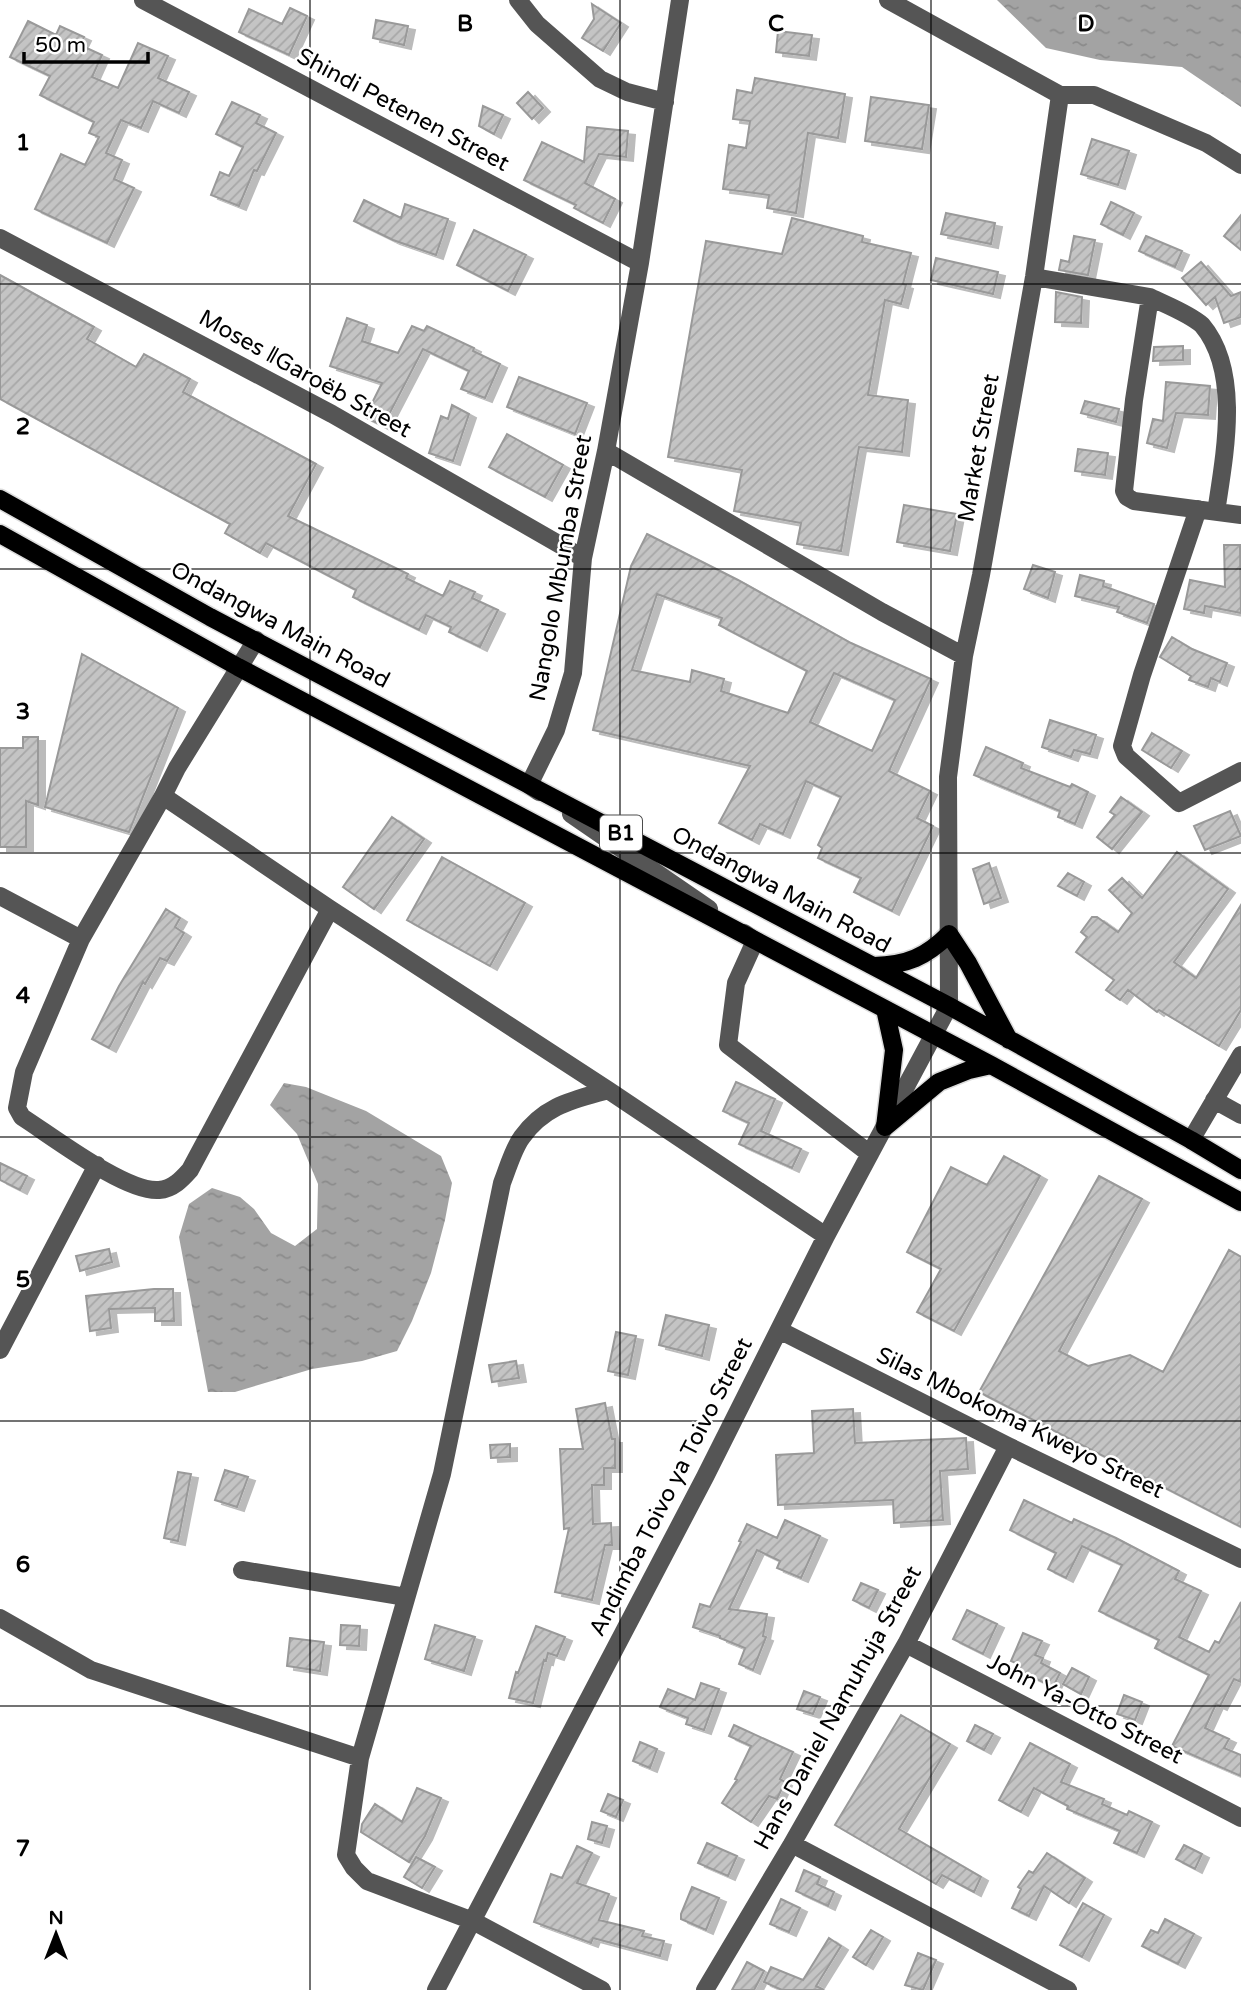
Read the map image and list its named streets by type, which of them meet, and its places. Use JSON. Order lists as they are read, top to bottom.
{
  "streets": {
    "main road": ["Ondangwa Main Road", "B1"],
    "street": [
      "Shindi Petenen Street",
      "Moses ǁGaroëb Street",
      "Market Street",
      "Nangolo Mbumba Street",
      "Silas Mbokoma Kweyo Street",
      "Andimba Toivo ya Toivo Street",
      "Hans Daniel Namuhuja Street",
      "John Ya-Otto Street"
    ]
  },
  "crossings": [
    ["Shindi Petenen Street", "Nangolo Mbumba Street"],
    ["Moses ǁGaroëb Street", "Nangolo Mbumba Street"],
    ["Market Street", "Ondangwa Main Road"],
    ["Market Street", "Andimba Toivo ya Toivo Street"],
    ["Nangolo Mbumba Street", "Ondangwa Main Road"],
    ["Ondangwa Main Road", "Andimba Toivo ya Toivo Street"],
    ["B1", "Andimba Toivo ya Toivo Street"],
    ["Silas Mbokoma Kweyo Street", "Andimba Toivo ya Toivo Street"],
    ["Silas Mbokoma Kweyo Street", "Hans Daniel Namuhuja Street"],
    ["Hans Daniel Namuhuja Street", "John Ya-Otto Street"]
  ],
  "scale_bar": "50 m",
  "north": "top",
  "grid": {
    "columns": ["B", "C", "D"],
    "rows": [
      "1",
      "2",
      "3",
      "4",
      "5",
      "6",
      "7"
    ]
  }
}
